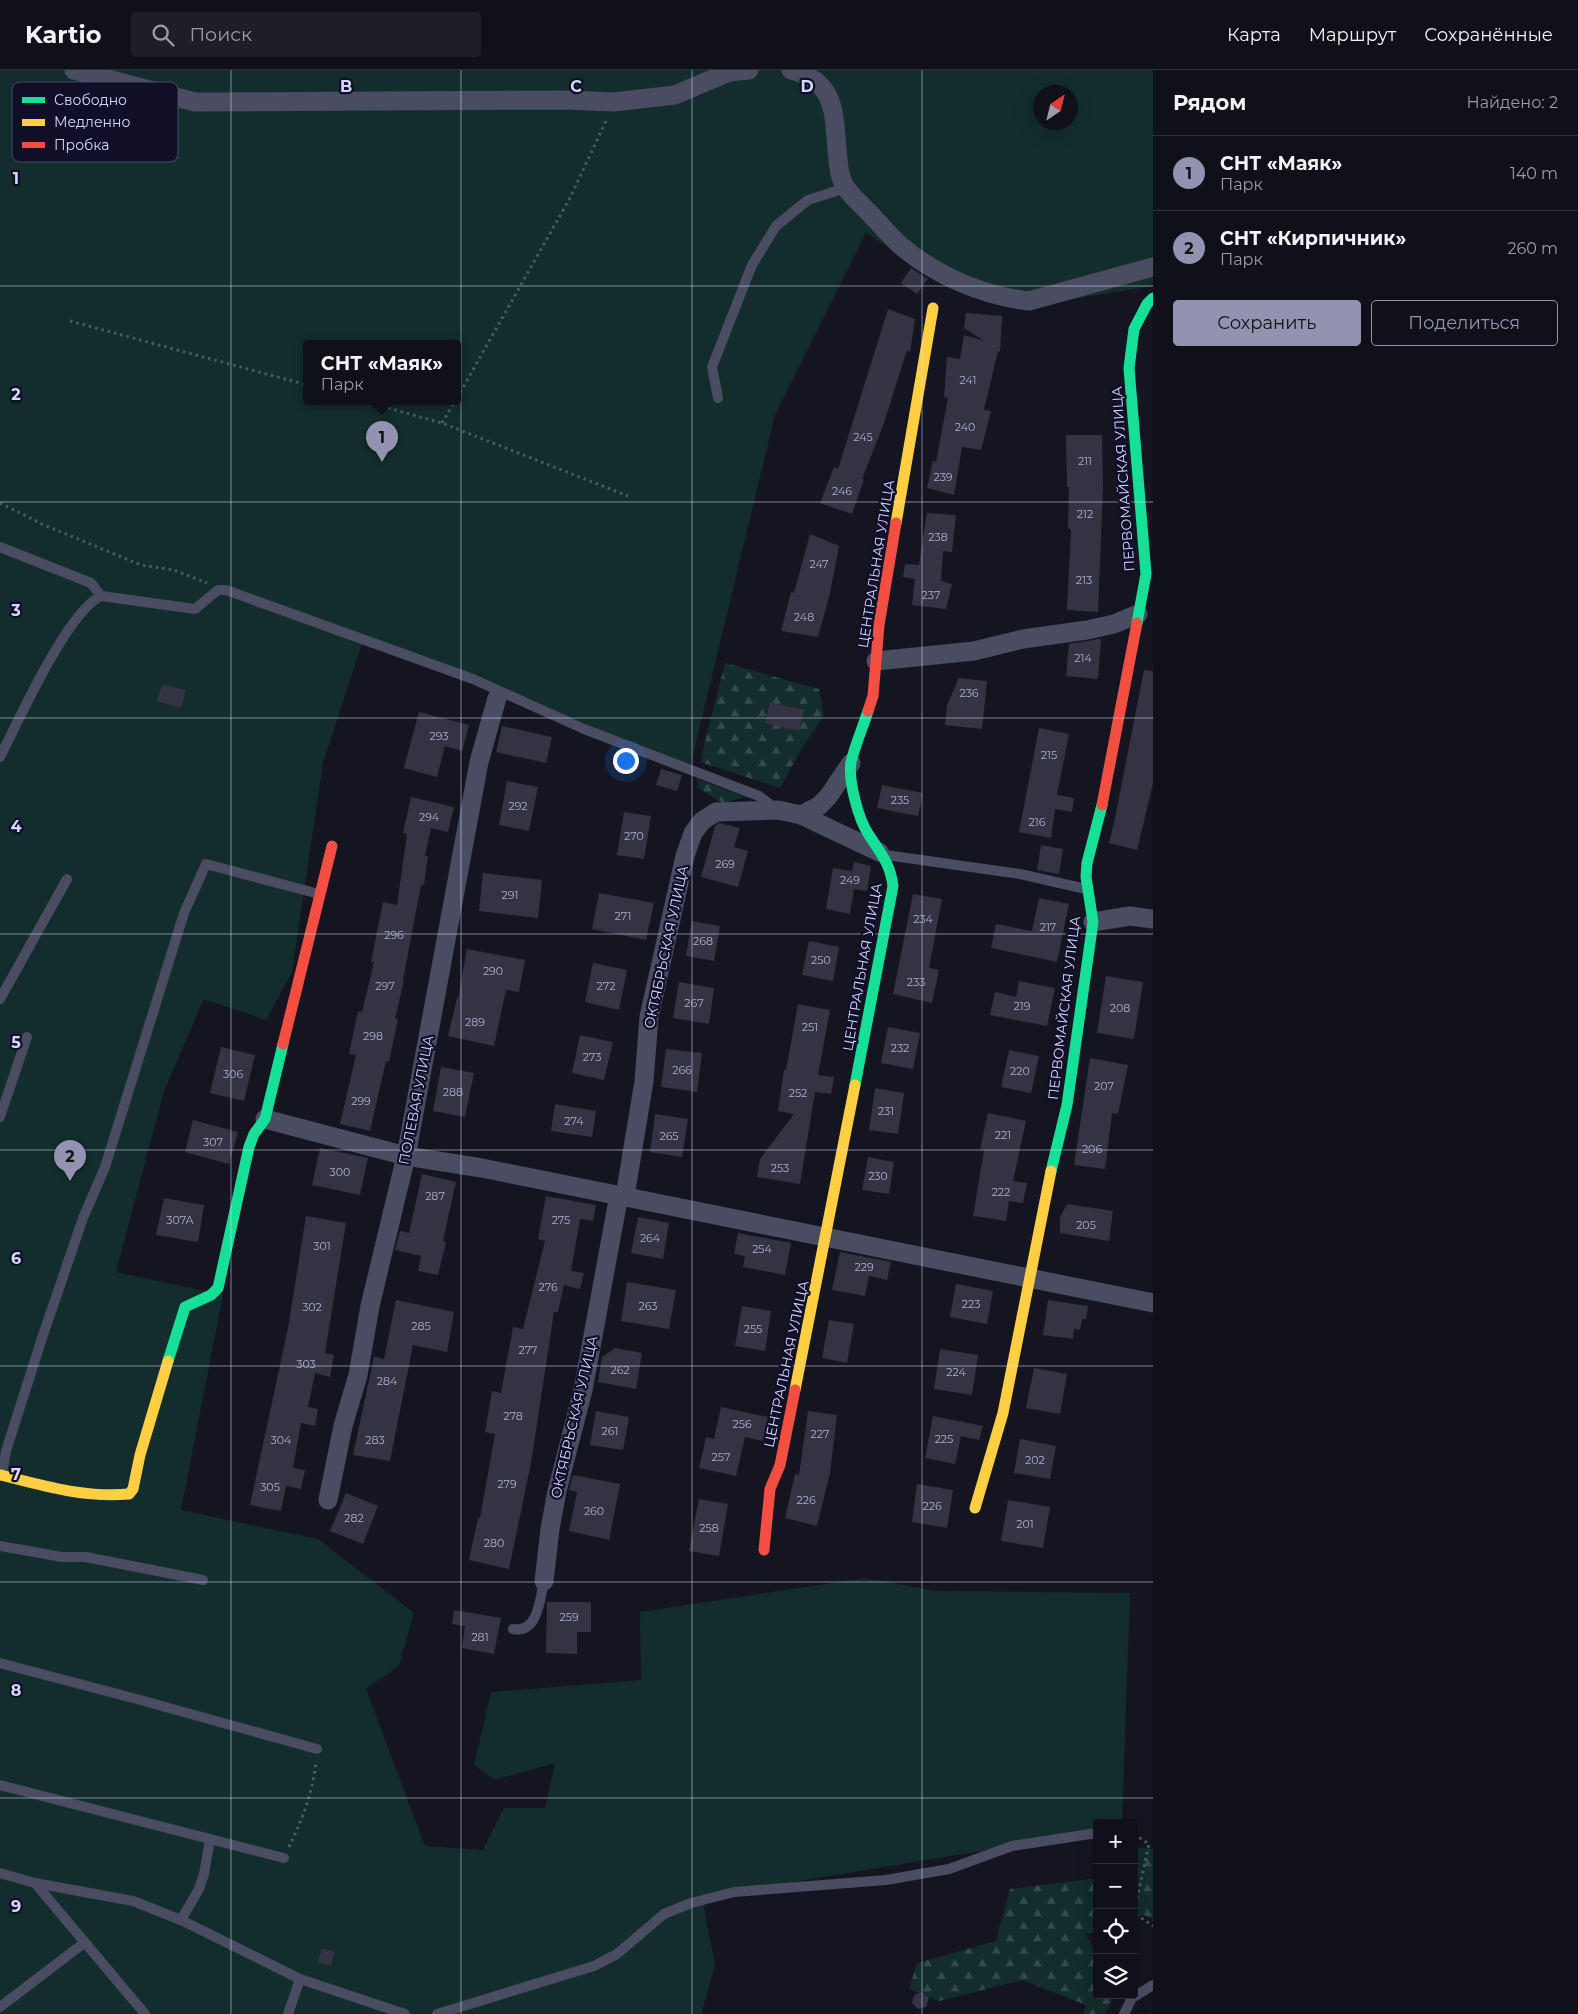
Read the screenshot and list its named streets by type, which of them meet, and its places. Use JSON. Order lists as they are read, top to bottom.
{
  "streets": {
    "street": [
      "ПЕРВОМАЙСКАЯ УЛИЦА",
      "ЦЕНТРАЛЬНАЯ УЛИЦА",
      "ОКТЯБРЬСКАЯ УЛИЦА",
      "ПОЛЕВАЯ УЛИЦА"
    ]
  },
  "house_numbers": [
    "241",
    "240",
    "245",
    "211",
    "239",
    "246",
    "212",
    "238",
    "247",
    "213",
    "237",
    "248",
    "214",
    "236",
    "293",
    "215",
    "235",
    "292",
    "294",
    "216",
    "270",
    "269",
    "249",
    "291",
    "271",
    "234",
    "217",
    "296",
    "268",
    "250",
    "290",
    "233",
    "297",
    "272",
    "267",
    "219",
    "208",
    "289",
    "251",
    "298",
    "232",
    "273",
    "266",
    "220",
    "306",
    "207",
    "288",
    "252",
    "299",
    "231",
    "274",
    "221",
    "265",
    "307",
    "206",
    "253",
    "300",
    "230",
    "222",
    "287",
    "307А",
    "275",
    "205",
    "264",
    "301",
    "254",
    "229",
    "276",
    "223",
    "263",
    "302",
    "285",
    "255",
    "277",
    "303",
    "262",
    "224",
    "284",
    "278",
    "256",
    "261",
    "227",
    "225",
    "304",
    "283",
    "257",
    "202",
    "279",
    "305",
    "226",
    "226",
    "260",
    "282",
    "201",
    "258",
    "280",
    "259",
    "281"
  ],
  "legend": ["Свободно", "Медленно", "Пробка"],
  "north": "top right",
  "page": {
    "header": "Kartio",
    "search": "Поиск",
    "nav": ["Карта", "Маршрут", "Сохранённые"],
    "heading": ["Рядом", "Найдено: 2"],
    "list": [
      {
        "mark": "1",
        "name": "СНТ «Маяк»",
        "note": "Парк",
        "value": "140 m"
      },
      {
        "mark": "2",
        "name": "СНТ «Кирпичник»",
        "note": "Парк",
        "value": "260 m"
      }
    ],
    "buttons": ["Сохранить", "Поделиться"],
    "popup": ["СНТ «Маяк»", "Парк"],
    "pins": ["1", "2"],
    "map_buttons": ["+", "−"]
  },
  "grid": {
    "columns": ["B", "C", "D"],
    "rows": [
      "1",
      "2",
      "3",
      "4",
      "5",
      "6",
      "7",
      "8",
      "9"
    ]
  }
}
